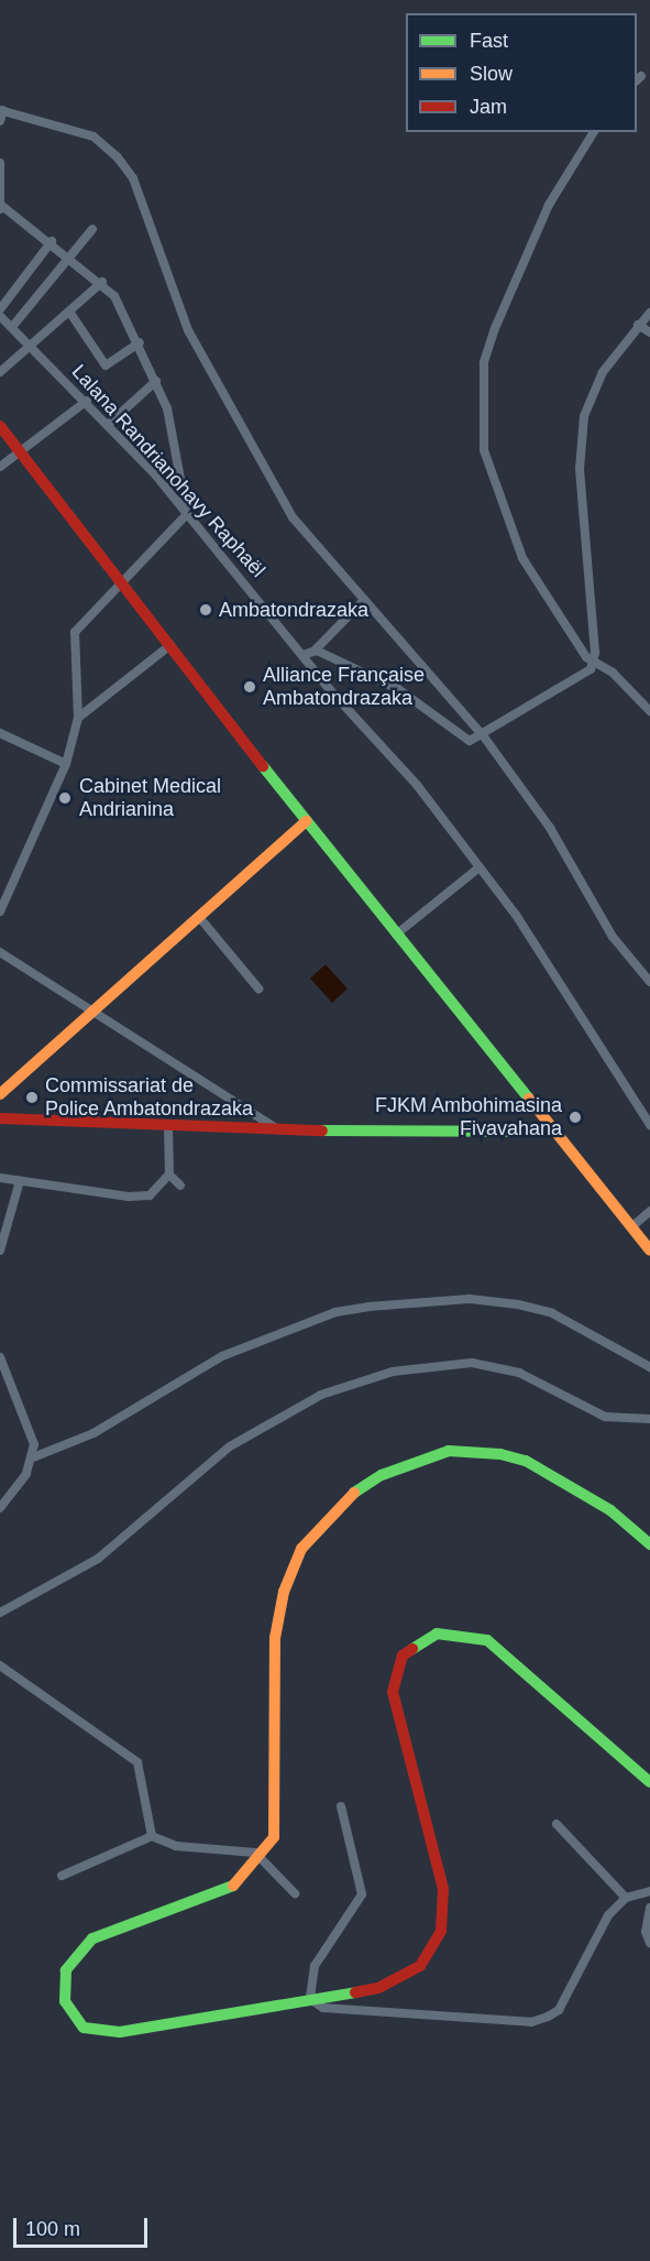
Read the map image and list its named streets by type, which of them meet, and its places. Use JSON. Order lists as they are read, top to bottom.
{
  "streets": {
    "street": ["Lalana Randrianohavy Raphaël"]
  },
  "places": [
    "Ambatondrazaka",
    "Alliance Française Ambatondrazaka",
    "Cabinet Medical Andrianina",
    "Commissariat de Police Ambatondrazaka",
    "FJKM Ambohimasina Fivavahana"
  ],
  "legend": ["Fast", "Slow", "Jam"],
  "scale_bar": "100 m"
}
